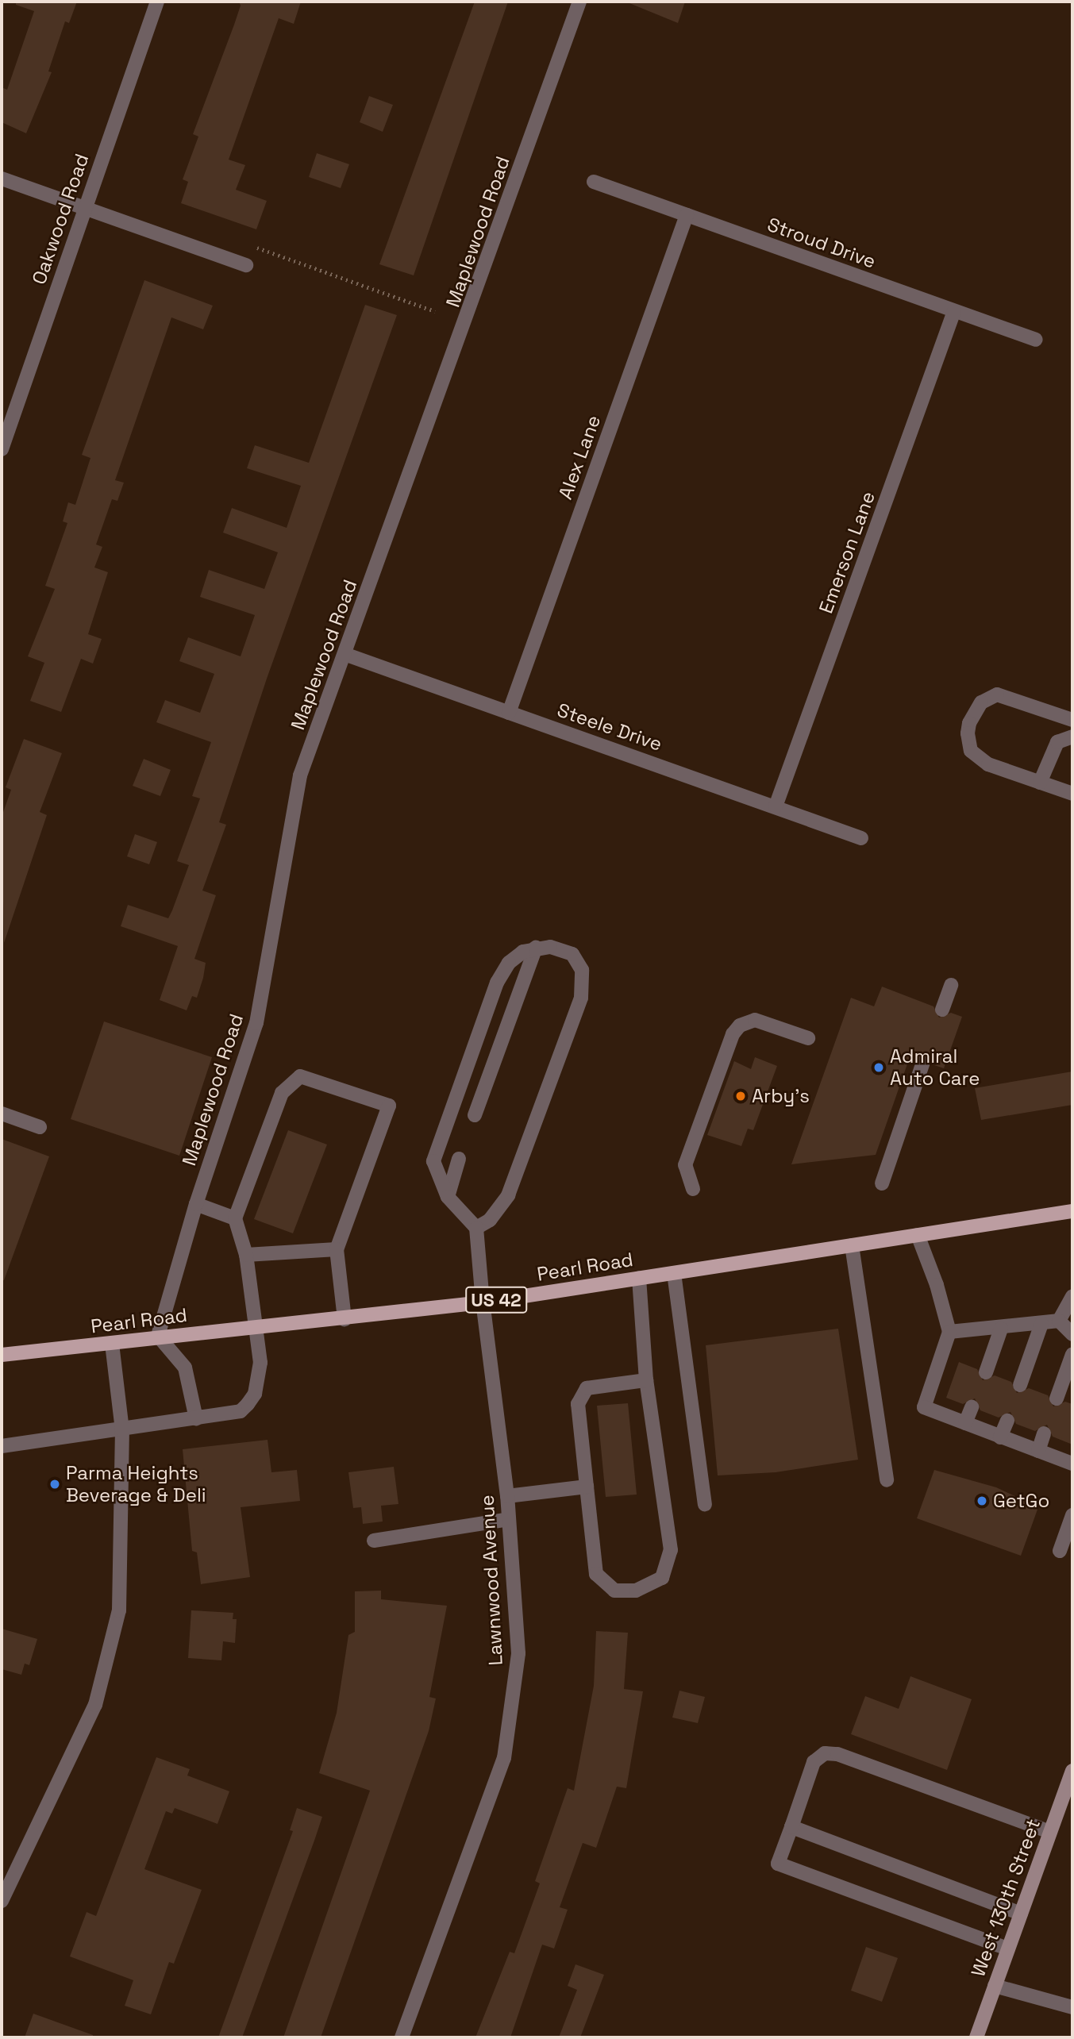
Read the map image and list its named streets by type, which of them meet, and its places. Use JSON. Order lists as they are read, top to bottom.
{
  "streets": {
    "main road": ["Pearl Road", "US 42", "West 130th Street"],
    "street": [
      "Oakwood Road",
      "Maplewood Road",
      "Stroud Drive",
      "Alex Lane",
      "Emerson Lane",
      "Steele Drive",
      "Lawnwood Avenue"
    ]
  },
  "crossings": [
    ["Maplewood Road", "Steele Drive"],
    ["Maplewood Road", "Pearl Road"],
    ["Stroud Drive", "Alex Lane"],
    ["Stroud Drive", "Emerson Lane"],
    ["Alex Lane", "Steele Drive"],
    ["Emerson Lane", "Steele Drive"],
    ["Pearl Road", "Lawnwood Avenue"]
  ],
  "places": [
    "Admiral Auto Care",
    "Arby's",
    "Parma Heights Beverage & Deli",
    "GetGo"
  ]
}
